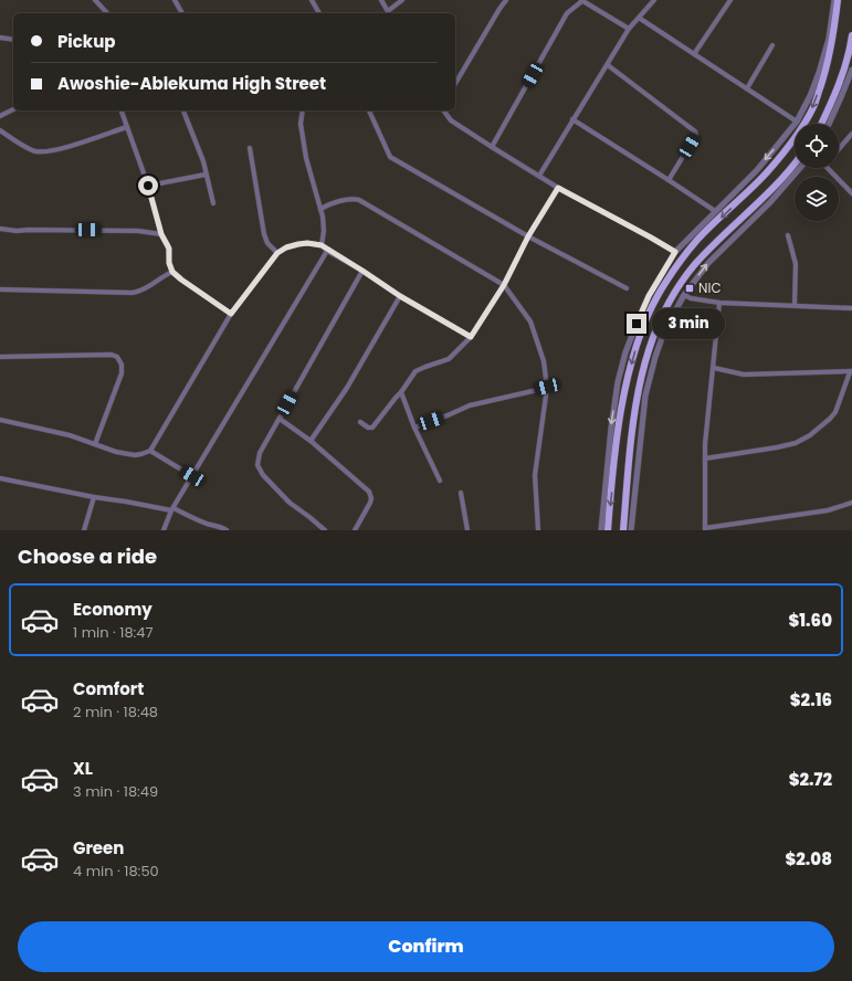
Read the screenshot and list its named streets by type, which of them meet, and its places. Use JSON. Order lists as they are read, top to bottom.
{
  "places": {
    "transit": ["NIC"]
  },
  "page": {
    "banner": ["Pickup", "Awoshie-Ablekuma High Street"],
    "bubble": "3 min",
    "heading": "Choose a ride",
    "list": [
      {
        "name": "Economy",
        "note": "1 min · 18:47",
        "value": "$1.60"
      },
      {
        "name": "Comfort",
        "note": "2 min · 18:48",
        "value": "$2.16"
      },
      {
        "name": "XL",
        "note": "3 min · 18:49",
        "value": "$2.72"
      },
      {
        "name": "Green",
        "note": "4 min · 18:50",
        "value": "$2.08"
      }
    ],
    "buttons": "Confirm"
  }
}
